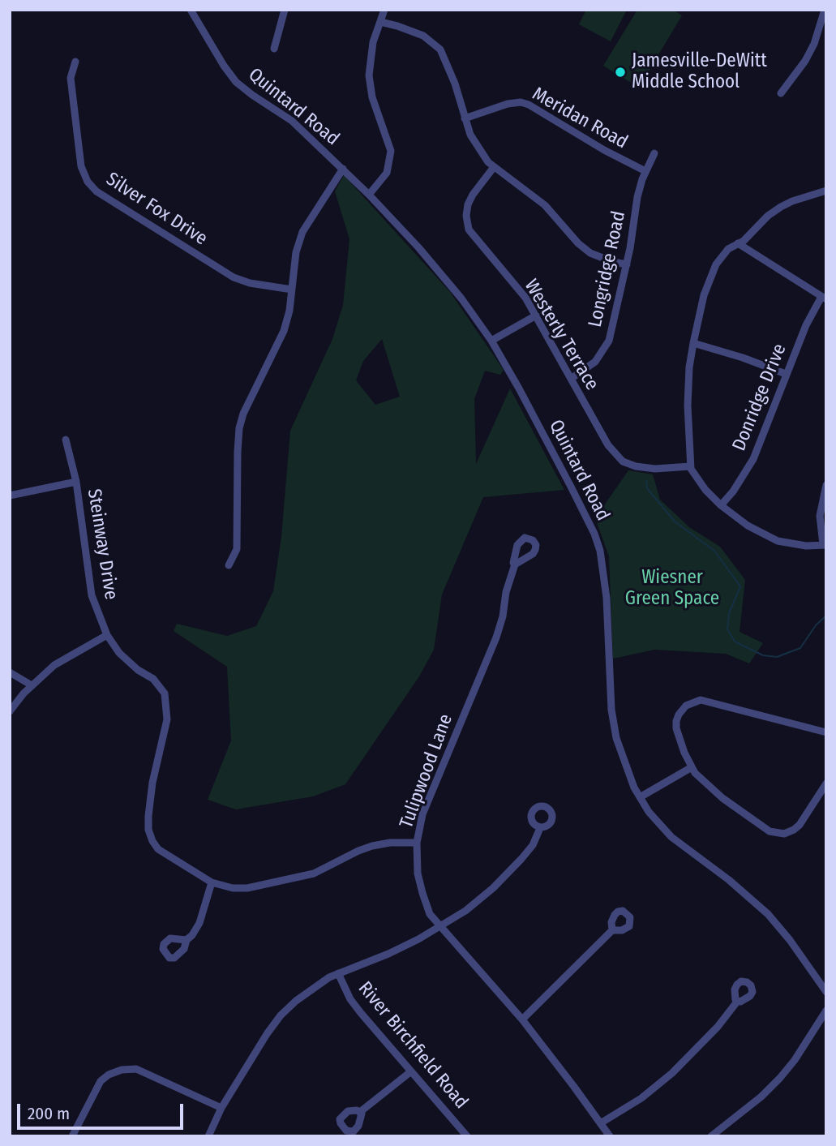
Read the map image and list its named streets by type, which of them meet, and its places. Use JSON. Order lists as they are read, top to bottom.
{
  "streets": {
    "street": [
      "Quintard Road",
      "Meridan Road",
      "Silver Fox Drive",
      "Longridge Road",
      "Westerly Terrace",
      "Donridge Drive",
      "Steinway Drive",
      "Tulipwood Lane",
      "River Birchfield Road"
    ]
  },
  "crossings": [
    ["Meridan Road", "Longridge Road"],
    ["Longridge Road", "Westerly Terrace"],
    ["Steinway Drive", "Tulipwood Lane"]
  ],
  "parks": ["Wiesner Green Space"],
  "places": ["Jamesville-DeWitt Middle School"],
  "scale_bar": "200 m"
}
